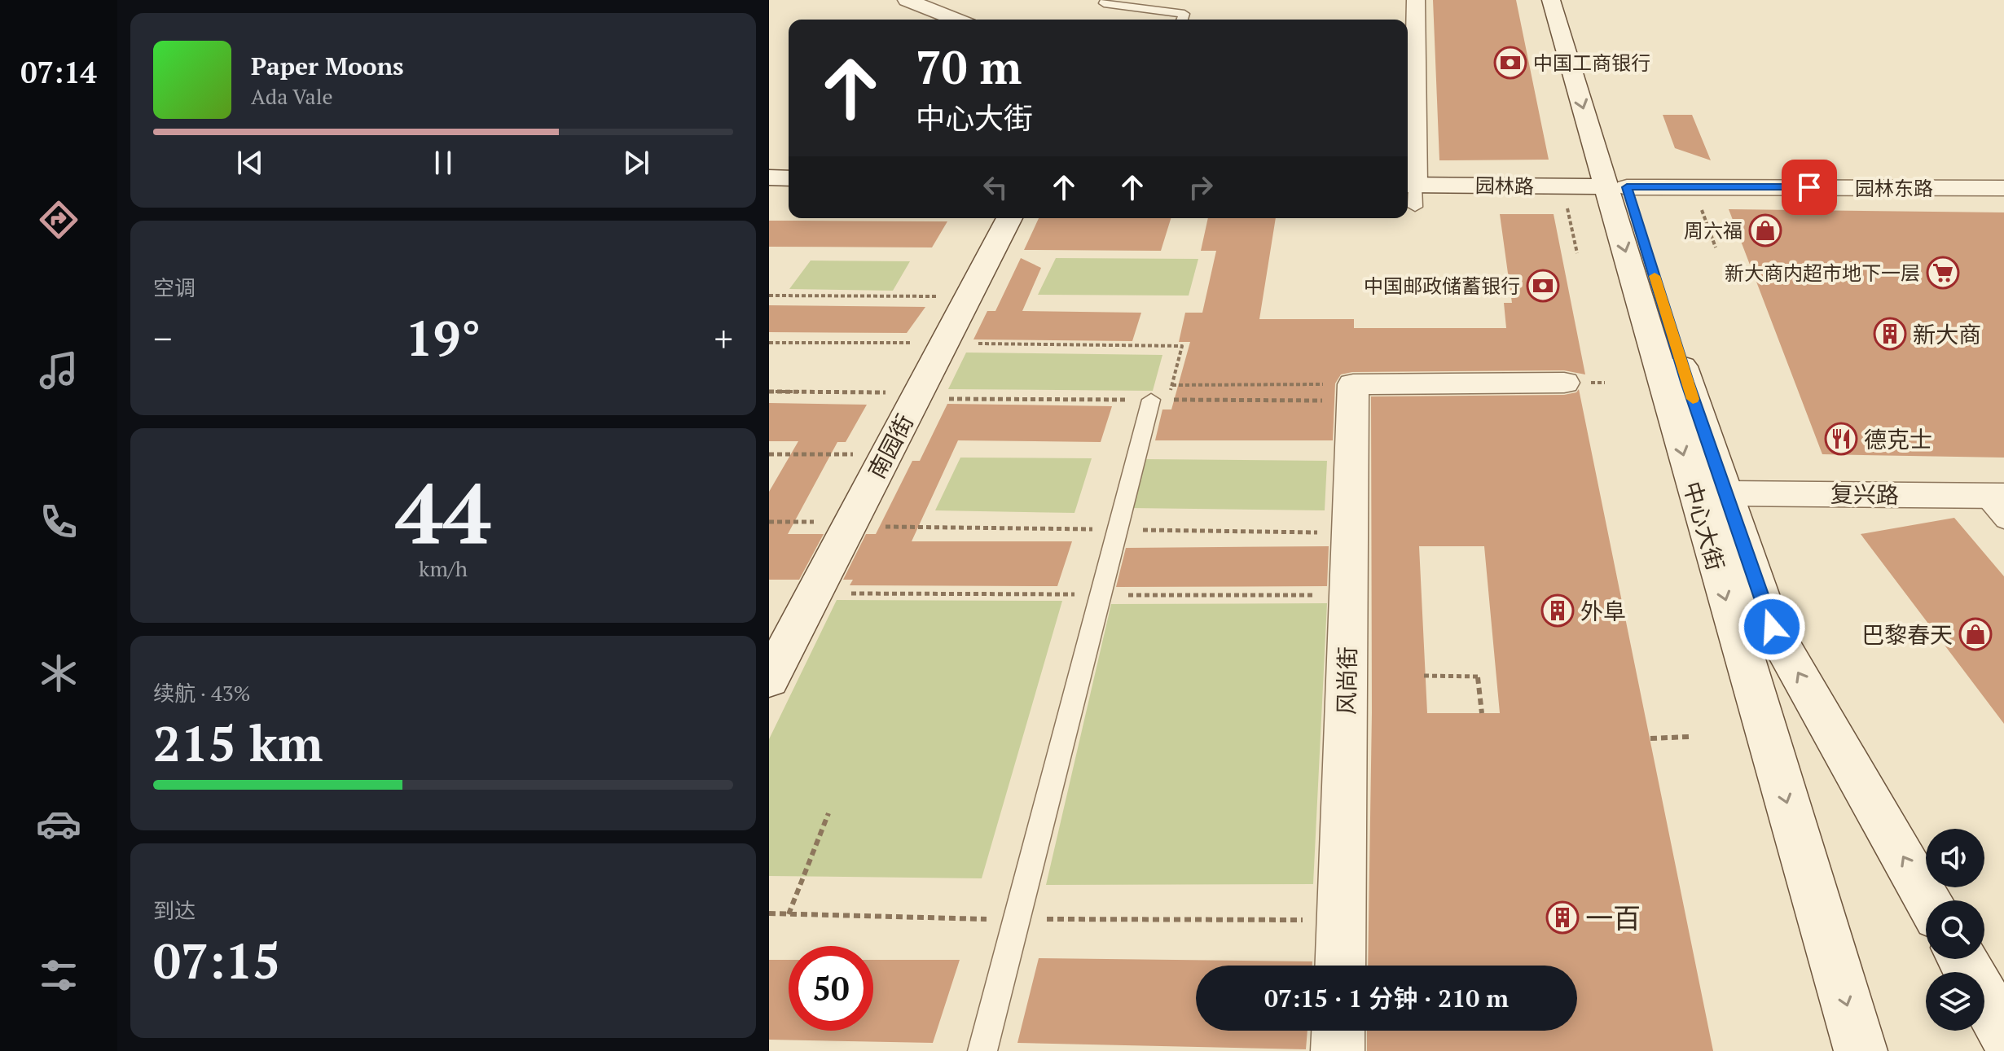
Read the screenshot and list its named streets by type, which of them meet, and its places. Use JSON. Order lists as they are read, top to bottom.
{
  "streets": {
    "street": [
      "园林路",
      "园林东路",
      "南园街",
      "复兴路",
      "中心大街",
      "风尚街"
    ]
  },
  "crossings": [
    ["园林路", "园林东路"],
    ["园林路", "中心大街"],
    ["园林东路", "中心大街"],
    ["复兴路", "中心大街"]
  ],
  "places": {
    "bank": ["中国工商银行", "中国邮政储蓄银行"],
    "shop": ["周六福", "巴黎春天"],
    "supermarket": ["新大商内超市地下一层"],
    "building": ["新大商", "外阜", "一百"],
    "restaurant": ["德克士"]
  },
  "page": {
    "tabs": "07:14",
    "turn": ["70 m", "中心大街"],
    "song": ["Paper Moons", "Ada Vale"],
    "tile": [
      "空调",
      ["44", "km/h"],
      ["续航 · 43%", "215 km"],
      ["到达", "07:15"]
    ],
    "heat": ["−", "19°", "+"],
    "limit": "50",
    "trip": "07:15 · 1 分钟 · 210 m"
  }
}
